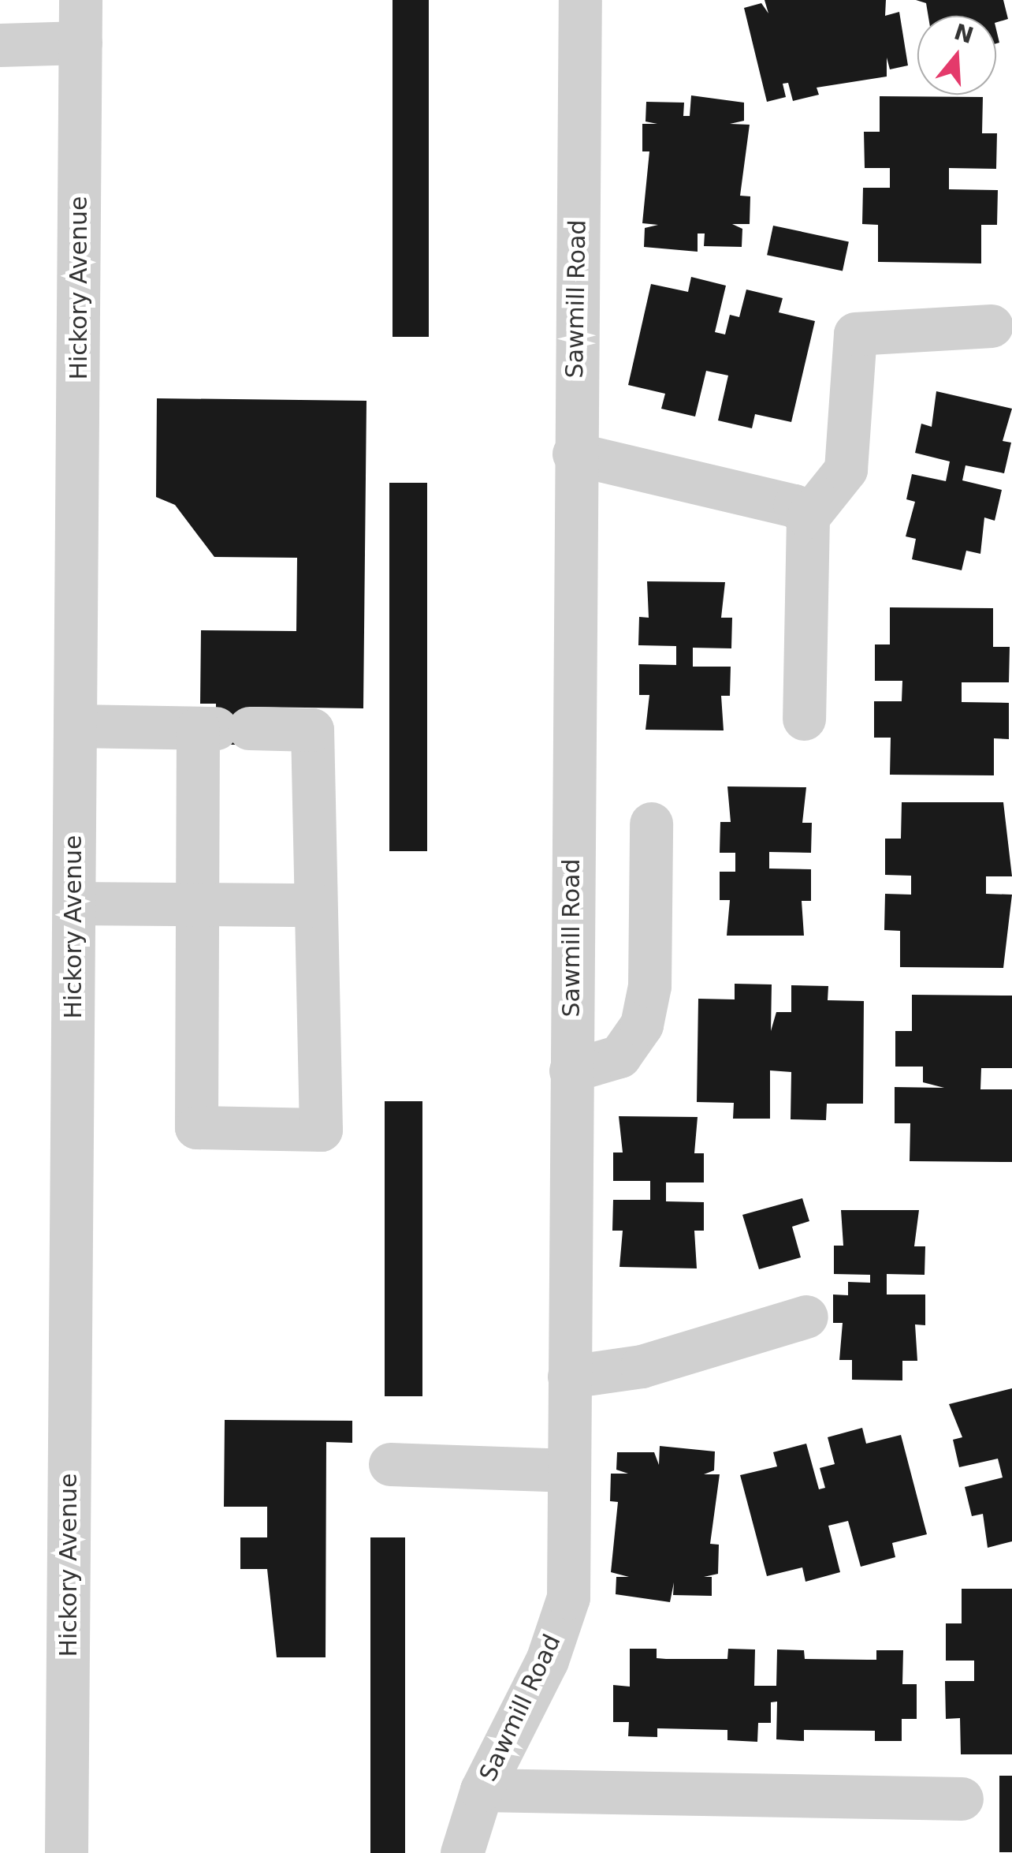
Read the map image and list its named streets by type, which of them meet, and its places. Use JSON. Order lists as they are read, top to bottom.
{
  "streets": {
    "street": ["Hickory Avenue", "Sawmill Road"]
  },
  "north": "top"
}
